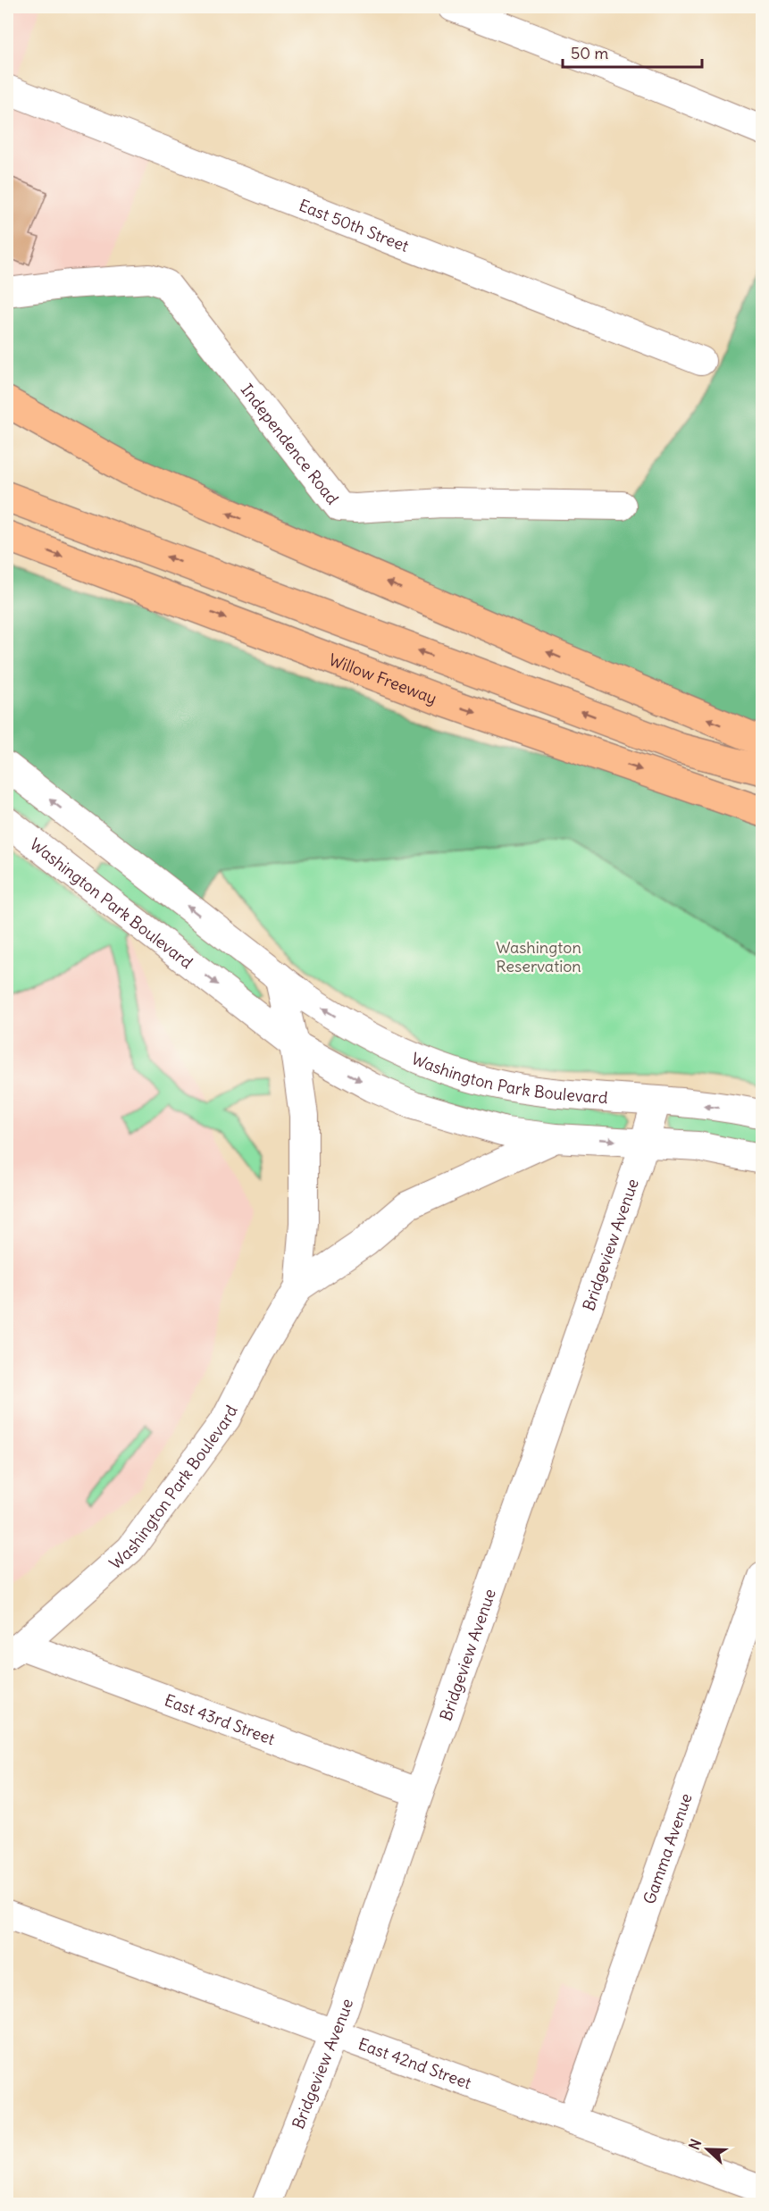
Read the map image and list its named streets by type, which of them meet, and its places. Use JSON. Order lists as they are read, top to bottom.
{
  "streets": {
    "highway": ["Willow Freeway"],
    "street": [
      "East 50th Street",
      "Independence Road",
      "Washington Park Boulevard",
      "Bridgeview Avenue",
      "East 43rd Street",
      "Gamma Avenue",
      "East 42nd Street"
    ]
  },
  "crossings": [
    ["Washington Park Boulevard", "Bridgeview Avenue"],
    ["Washington Park Boulevard", "East 43rd Street"],
    ["Bridgeview Avenue", "East 43rd Street"],
    ["Bridgeview Avenue", "East 42nd Street"],
    ["Gamma Avenue", "East 42nd Street"]
  ],
  "parks": ["Washington Reservation"],
  "scale_bar": "50 m",
  "north": "left"
}
